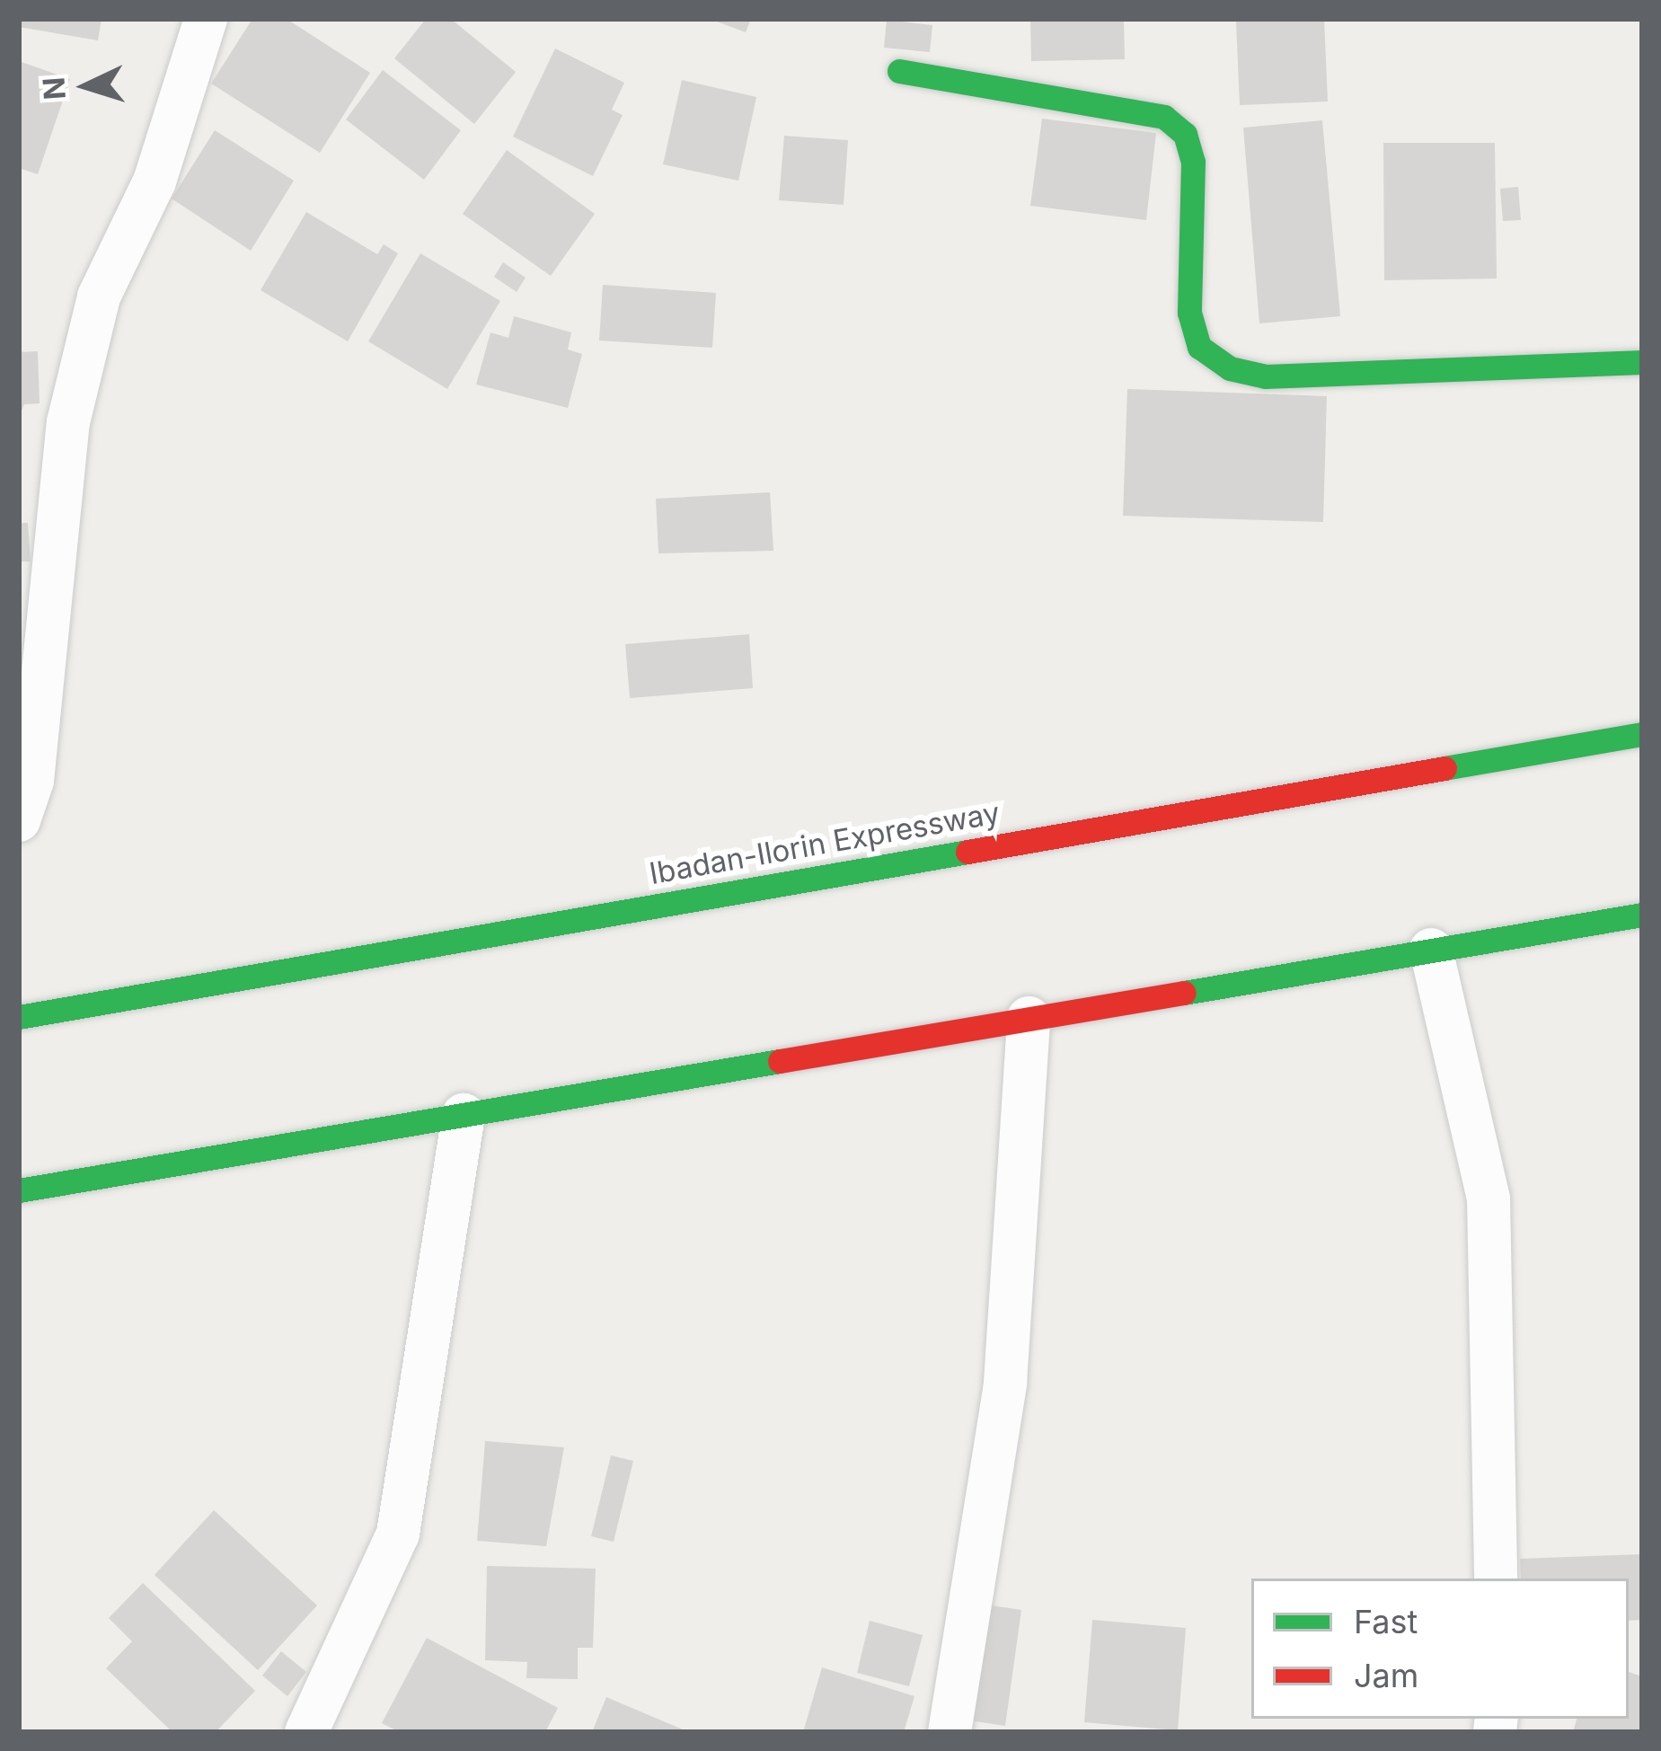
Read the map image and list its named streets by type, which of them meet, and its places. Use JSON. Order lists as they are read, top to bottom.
{
  "streets": {
    "main road": ["Ibadan-Ilorin Expressway"]
  },
  "legend": ["Fast", "Jam"],
  "north": "left"
}
